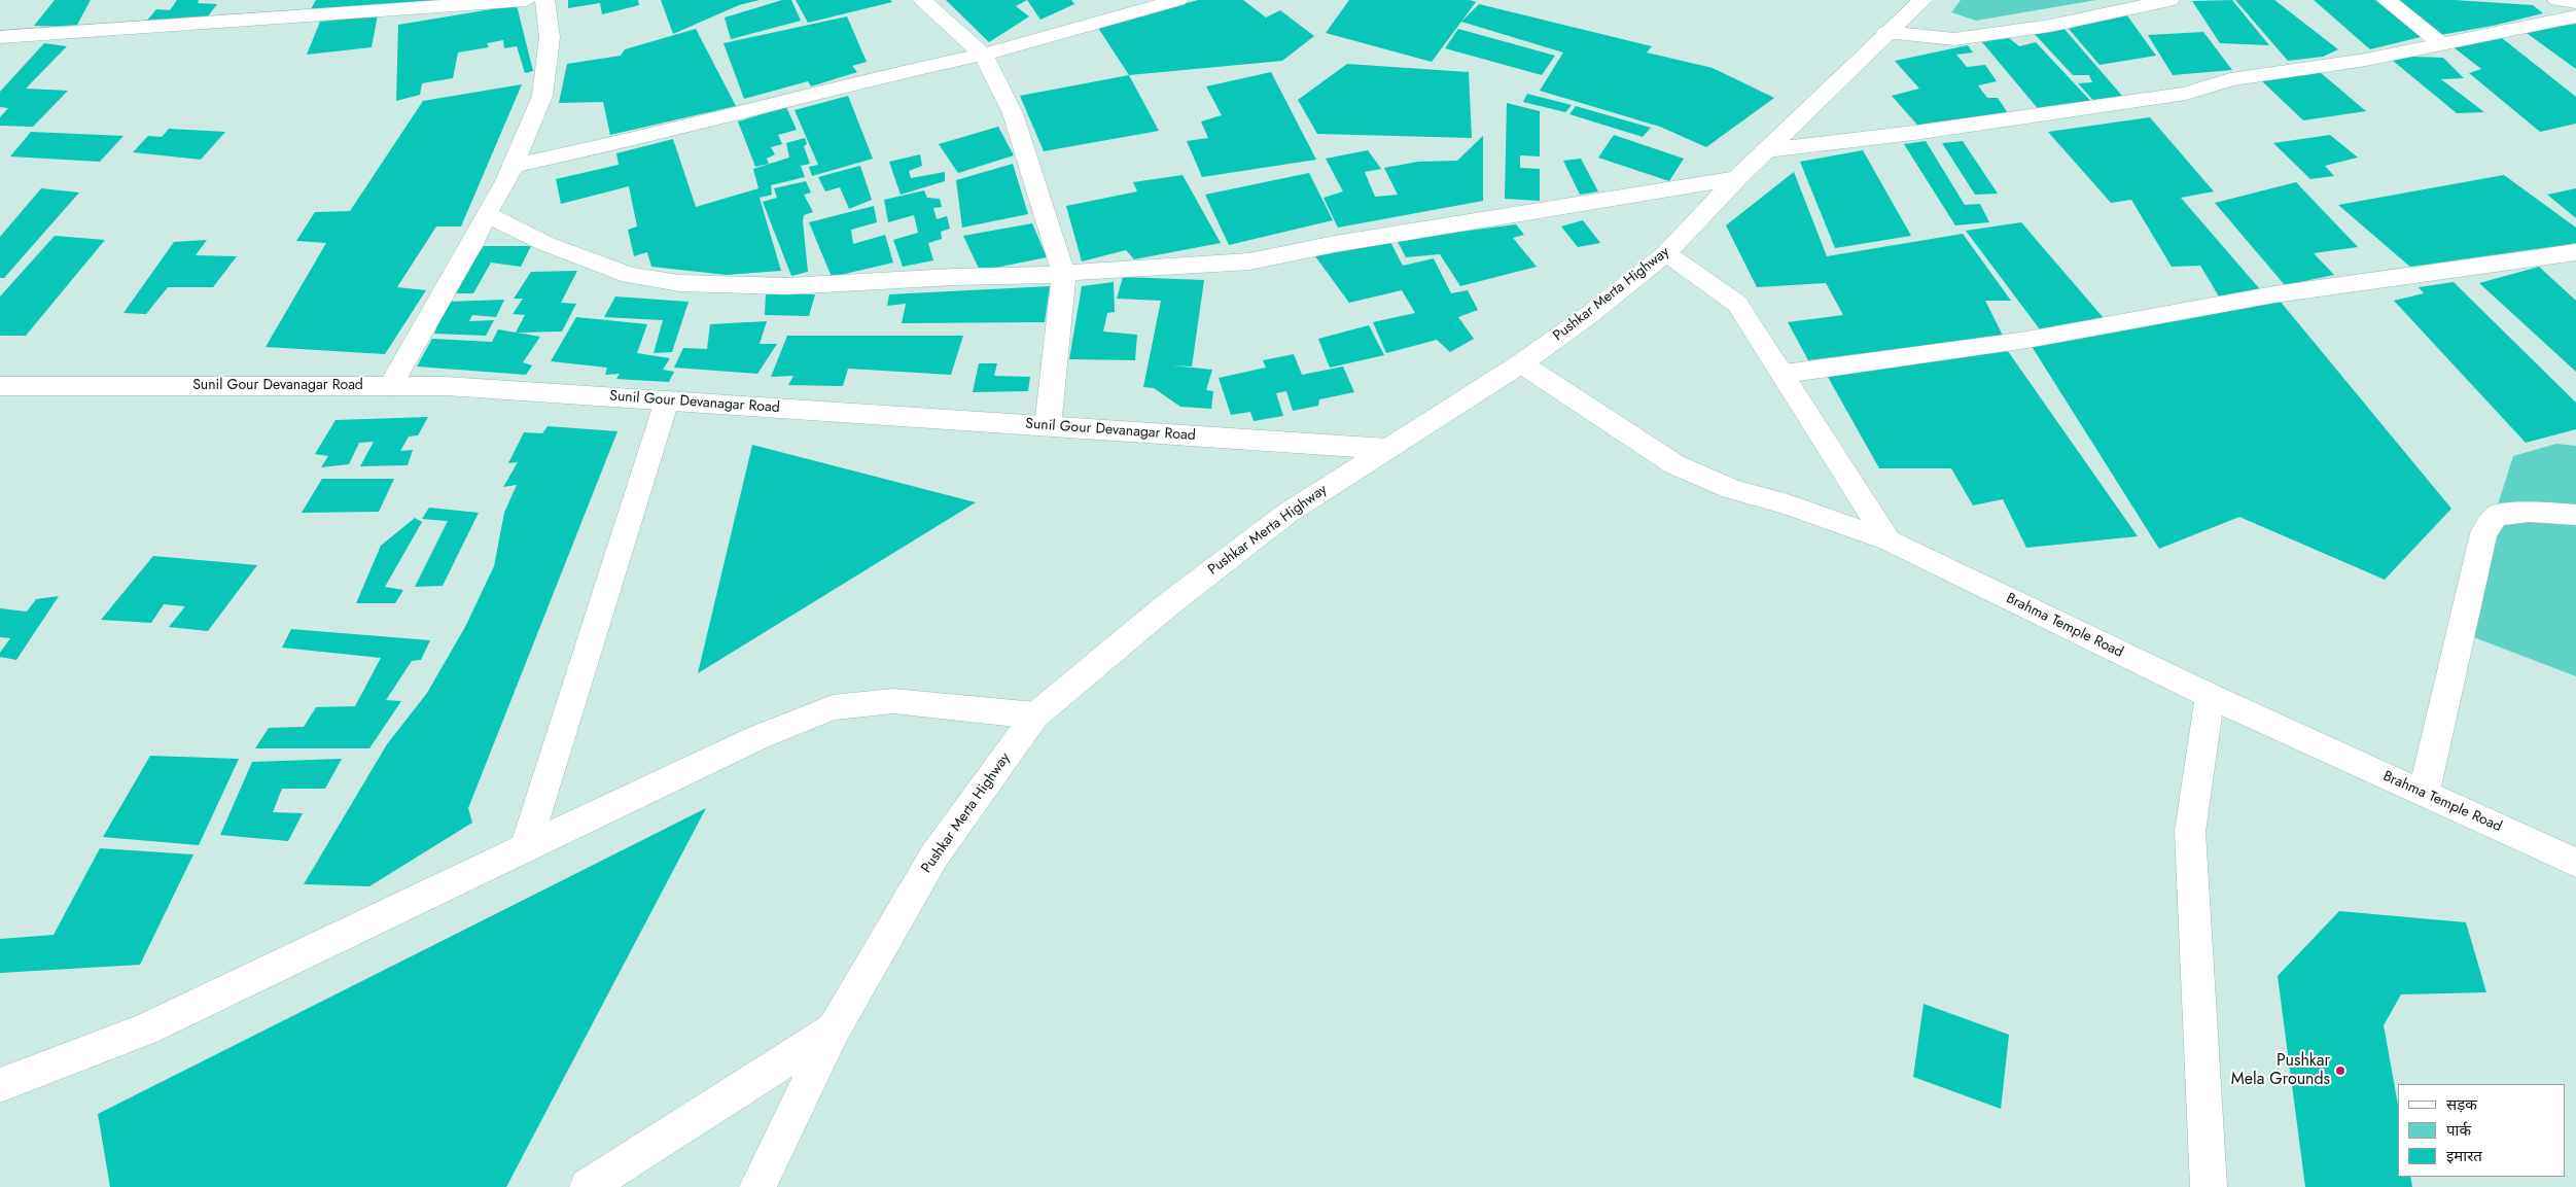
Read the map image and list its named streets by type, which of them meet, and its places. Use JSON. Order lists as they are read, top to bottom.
{
  "streets": {
    "main road": ["Pushkar Merta Highway", "Sunil Gour Devanagar Road", "Brahma Temple Road"]
  },
  "crossings": [
    ["Pushkar Merta Highway", "Sunil Gour Devanagar Road"],
    ["Pushkar Merta Highway", "Brahma Temple Road"]
  ],
  "places": ["Pushkar Mela Grounds"],
  "legend": ["सड़क", "पार्क", "इमारत"]
}
